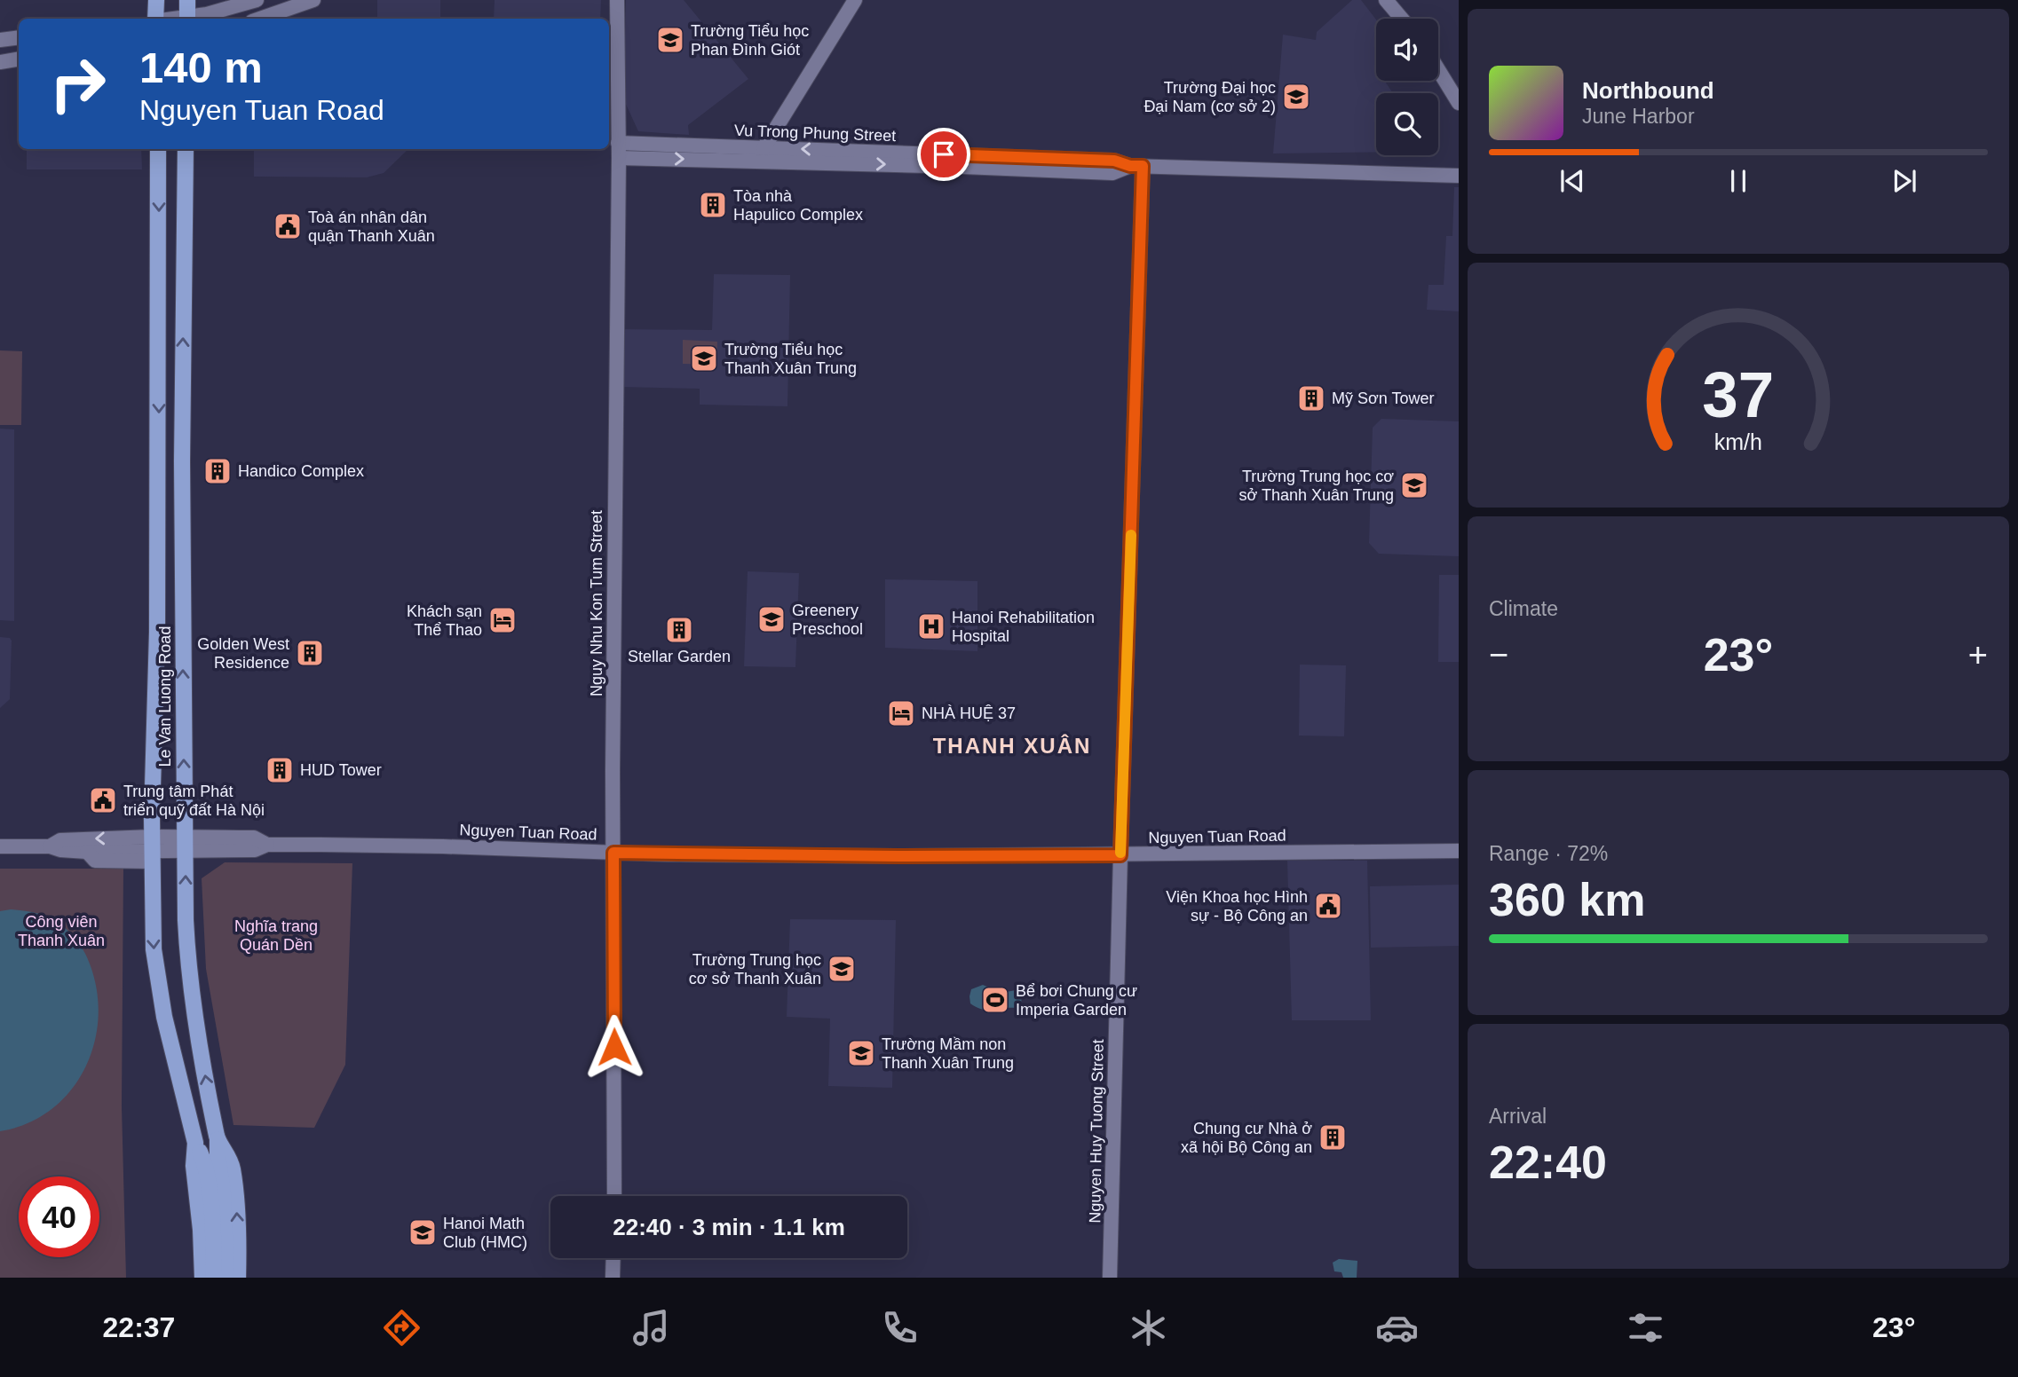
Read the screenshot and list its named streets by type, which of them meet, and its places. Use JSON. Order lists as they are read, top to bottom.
{
  "streets": {
    "main road": ["Le Van Luong Road"],
    "street": [
      "Vu Trong Phung Street",
      "Nguy Nhu Kon Tum Street",
      "Nguyen Tuan Road",
      "Nguyen Huy Tuong Street"
    ]
  },
  "crossings": [
    ["Vu Trong Phung Street", "Nguy Nhu Kon Tum Street"],
    ["Vu Trong Phung Street", "Nguyen Huy Tuong Street"],
    ["Nguy Nhu Kon Tum Street", "Nguyen Tuan Road"],
    ["Le Van Luong Road", "Nguyen Tuan Road"],
    ["Nguyen Tuan Road", "Nguyen Huy Tuong Street"]
  ],
  "districts": ["THANH XUÂN"],
  "parks": ["Công viên Thanh Xuân", "Nghĩa trang Quán Dền"],
  "places": {
    "school or university": [
      "Trường Tiểu học Phan Đình Giót",
      "Trường Đại học Đại Nam (cơ sở 2)",
      "Trường Tiểu học Thanh Xuân Trung",
      "Trường Trung học cơ sở Thanh Xuân Trung",
      "Greenery Preschool",
      "Trường Trung học cơ sở Thanh Xuân",
      "Trường Mầm non Thanh Xuân Trung",
      "Hanoi Math Club (HMC)"
    ],
    "building": [
      "Tòa nhà Hapulico Complex",
      "Mỹ Sơn Tower",
      "Handico Complex",
      "Stellar Garden",
      "Golden West Residence",
      "HUD Tower",
      "Chung cư Nhà ở xã hội Bộ Công an"
    ],
    "public building": ["Toà án nhân dân quận Thanh Xuân", "Trung tâm Phát triển quỹ đất Hà Nội", "Viện Khoa học Hình sự - Bộ Công an"],
    "hotel": ["Khách sạn Thể Thao", "NHÀ HUỆ 37"],
    "hospital": ["Hanoi Rehabilitation Hospital"],
    "sports": ["Bể bơi Chung cư Imperia Garden"]
  },
  "page": {
    "turn": ["140 m", "Nguyen Tuan Road"],
    "song": ["Northbound", "June Harbor"],
    "tile": [
      "Climate",
      ["Range · 72%", "360 km"],
      ["Arrival", "22:40"]
    ],
    "heat": ["−", "23°", "+"],
    "limit": "40",
    "trip": "22:40 · 3 min · 1.1 km",
    "tabs": ["22:37", "23°"],
    "gauge": ["37", "km/h"]
  }
}
